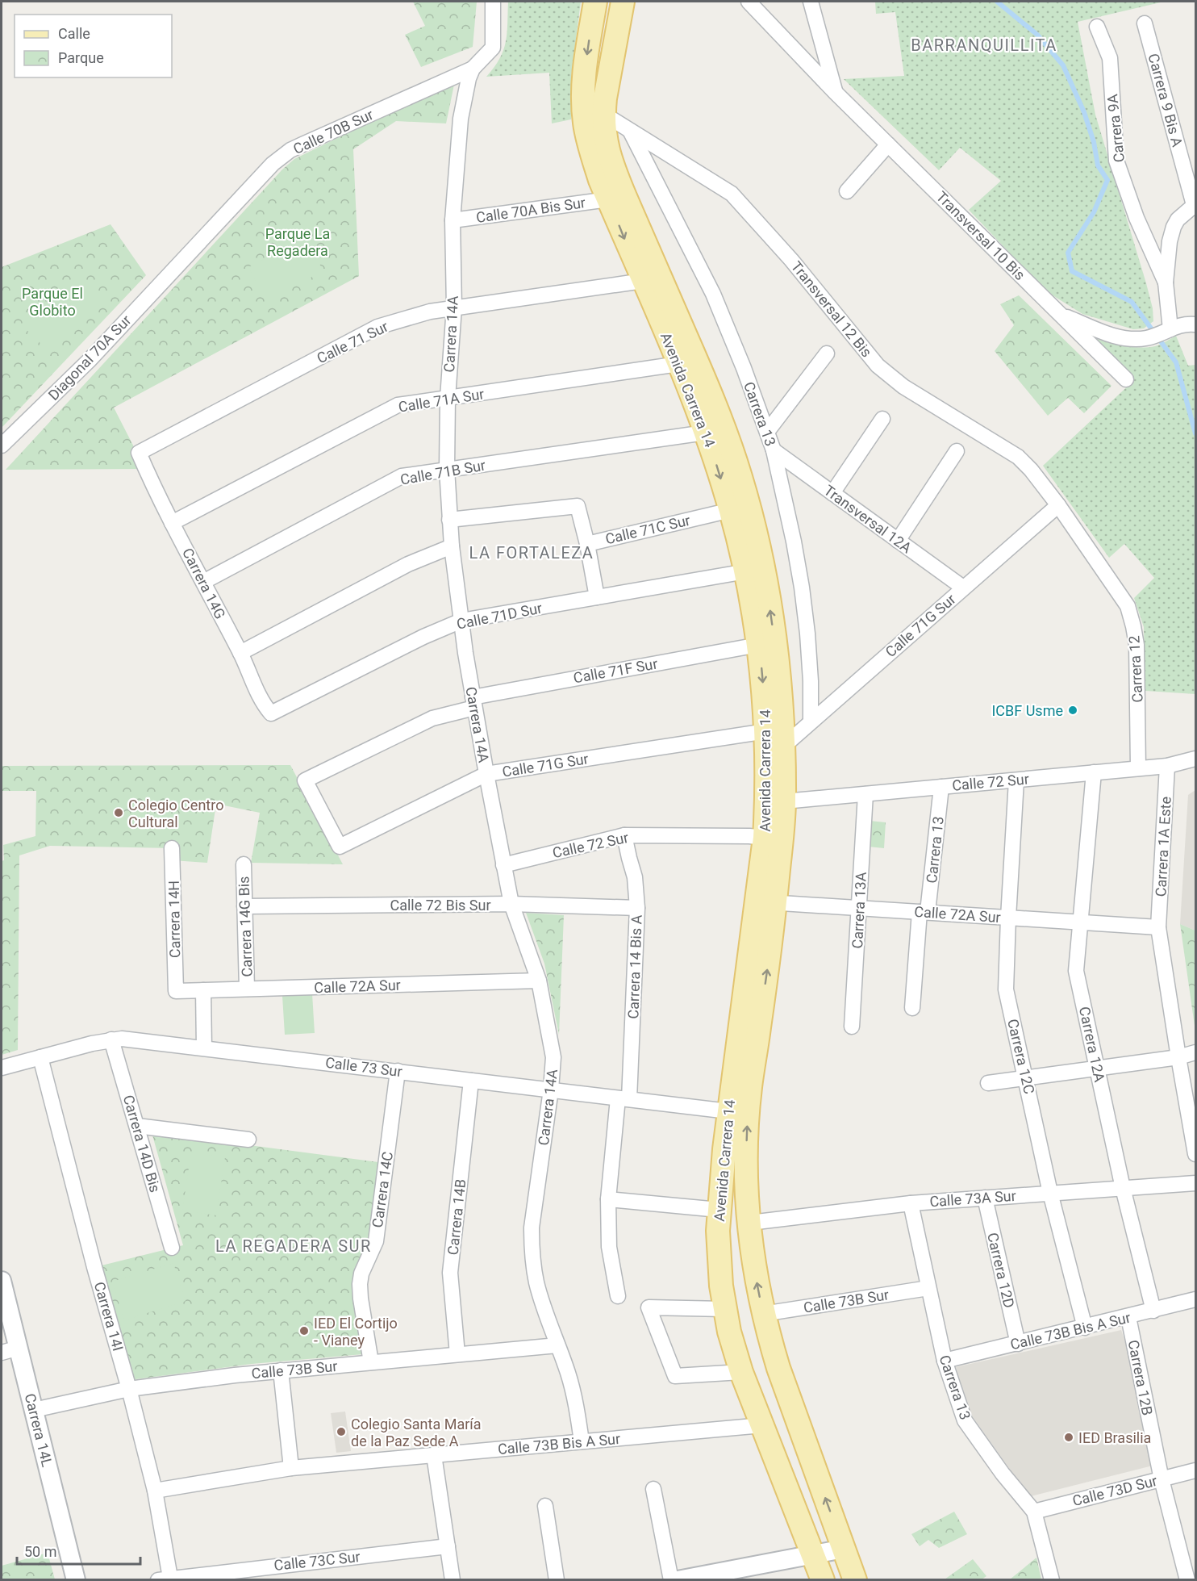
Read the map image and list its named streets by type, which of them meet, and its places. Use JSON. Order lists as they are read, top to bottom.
{
  "streets": {
    "main road": ["Avenida Carrera 14"],
    "street": [
      "Carrera 9 Bis A",
      "Carrera 9A",
      "Calle 70B Sur",
      "Calle 70A Bis Sur",
      "Transversal 10 Bis",
      "Transversal 12 Bis",
      "Carrera 14A",
      "Calle 71 Sur",
      "Diagonal 70A Sur",
      "Calle 71A Sur",
      "Carrera 13",
      "Calle 71B Sur",
      "Transversal 12A",
      "Calle 71C Sur",
      "Carrera 14G",
      "Calle 71D Sur",
      "Calle 71G Sur",
      "Carrera 12",
      "Calle 71F Sur",
      "Calle 72 Sur",
      "Carrera 1A Este",
      "Calle 72 Bis Sur",
      "Carrera 13A",
      "Calle 72A Sur",
      "Carrera 14H",
      "Carrera 14G Bis",
      "Carrera 14 Bis A",
      "Carrera 12A",
      "Carrera 12C",
      "Calle 73 Sur",
      "Carrera 14D Bis",
      "Carrera 14C",
      "Calle 73A Sur",
      "Carrera 14B",
      "Carrera 12D",
      "Calle 73B Sur",
      "Carrera 14I",
      "Calle 73B Bis A Sur",
      "Carrera 12B",
      "Carrera 14L",
      "Calle 73D Sur",
      "Calle 73C Sur"
    ]
  },
  "crossings": [
    ["Calle 70B Sur", "Carrera 14A"],
    ["Calle 70B Sur", "Diagonal 70A Sur"],
    ["Calle 70A Bis Sur", "Carrera 14A"],
    ["Calle 70A Bis Sur", "Avenida Carrera 14"],
    ["Transversal 12 Bis", "Avenida Carrera 14"],
    ["Transversal 12 Bis", "Carrera 13"],
    ["Transversal 12 Bis", "Calle 71G Sur"],
    ["Transversal 12 Bis", "Carrera 12"],
    ["Carrera 14A", "Calle 71 Sur"],
    ["Carrera 14A", "Calle 71A Sur"],
    ["Carrera 14A", "Calle 71B Sur"],
    ["Carrera 14A", "Calle 71C Sur"],
    ["Carrera 14A", "Calle 71D Sur"],
    ["Carrera 14A", "Calle 71G Sur"],
    ["Carrera 14A", "Calle 71F Sur"],
    ["Carrera 14A", "Calle 72 Sur"],
    ["Carrera 14A", "Calle 72 Bis Sur"],
    ["Carrera 14A", "Calle 72A Sur"],
    ["Carrera 14A", "Calle 73 Sur"],
    ["Carrera 14A", "Calle 73B Sur"],
    ["Carrera 14A", "Calle 73B Bis A Sur"],
    ["Calle 71 Sur", "Avenida Carrera 14"],
    ["Calle 71 Sur", "Carrera 14G"],
    ["Avenida Carrera 14", "Calle 71A Sur"],
    ["Avenida Carrera 14", "Calle 71B Sur"],
    ["Avenida Carrera 14", "Calle 71C Sur"],
    ["Avenida Carrera 14", "Calle 71D Sur"],
    ["Avenida Carrera 14", "Calle 71G Sur"],
    ["Avenida Carrera 14", "Calle 71F Sur"],
    ["Avenida Carrera 14", "Calle 72 Sur"],
    ["Avenida Carrera 14", "Calle 72A Sur"],
    ["Avenida Carrera 14", "Calle 73 Sur"],
    ["Avenida Carrera 14", "Calle 73A Sur"],
    ["Avenida Carrera 14", "Calle 73B Sur"],
    ["Avenida Carrera 14", "Calle 73B Bis A Sur"],
    ["Calle 71A Sur", "Carrera 14G"],
    ["Carrera 13", "Transversal 12A"],
    ["Carrera 13", "Calle 71G Sur"],
    ["Carrera 13", "Calle 72 Sur"],
    ["Carrera 13", "Calle 72A Sur"],
    ["Carrera 13", "Calle 73A Sur"],
    ["Carrera 13", "Calle 73B Sur"],
    ["Carrera 13", "Calle 73B Bis A Sur"],
    ["Carrera 13", "Calle 73D Sur"],
    ["Calle 71B Sur", "Carrera 14G"],
    ["Transversal 12A", "Calle 71G Sur"],
    ["Carrera 14G", "Calle 71D Sur"],
    ["Calle 71G Sur", "Carrera 12"],
    ["Calle 71G Sur", "Calle 71F Sur"],
    ["Carrera 12", "Calle 72 Sur"],
    ["Calle 72 Sur", "Carrera 1A Este"],
    ["Calle 72 Sur", "Carrera 13A"],
    ["Calle 72 Sur", "Carrera 14 Bis A"],
    ["Calle 72 Sur", "Carrera 12A"],
    ["Calle 72 Sur", "Carrera 12C"],
    ["Carrera 1A Este", "Calle 72A Sur"],
    ["Calle 72 Bis Sur", "Carrera 14G Bis"],
    ["Calle 72 Bis Sur", "Carrera 14 Bis A"],
    ["Carrera 13A", "Calle 72A Sur"],
    ["Calle 72A Sur", "Carrera 14H"],
    ["Calle 72A Sur", "Carrera 14G Bis"],
    ["Calle 72A Sur", "Carrera 12A"],
    ["Calle 72A Sur", "Carrera 12C"],
    ["Carrera 14 Bis A", "Calle 73 Sur"],
    ["Carrera 12A", "Calle 73A Sur"],
    ["Carrera 12A", "Calle 73B Bis A Sur"],
    ["Carrera 12C", "Calle 73A Sur"],
    ["Carrera 12C", "Calle 73B Bis A Sur"],
    ["Calle 73 Sur", "Carrera 14D Bis"],
    ["Calle 73 Sur", "Carrera 14C"],
    ["Calle 73 Sur", "Carrera 14B"],
    ["Calle 73 Sur", "Carrera 14I"],
    ["Carrera 14C", "Calle 73B Sur"],
    ["Calle 73A Sur", "Carrera 12D"],
    ["Carrera 14B", "Calle 73B Sur"],
    ["Carrera 12D", "Calle 73B Bis A Sur"],
    ["Calle 73B Sur", "Carrera 14I"],
    ["Calle 73B Sur", "Carrera 14L"],
    ["Carrera 14I", "Calle 73B Bis A Sur"],
    ["Carrera 14I", "Calle 73C Sur"],
    ["Calle 73B Bis A Sur", "Carrera 12B"],
    ["Carrera 12B", "Calle 73D Sur"]
  ],
  "districts": ["BARRANQUILLITA", "LA FORTALEZA", "LA REGADERA SUR"],
  "parks": ["Parque La Regadera", "Parque El Globito"],
  "places": [
    "ICBF Usme",
    "Colegio Centro Cultural",
    "IED El Cortijo - Vianey",
    "Colegio Santa María de la Paz Sede A",
    "IED Brasilia"
  ],
  "legend": ["Calle", "Parque"],
  "scale_bar": "50 m"
}
